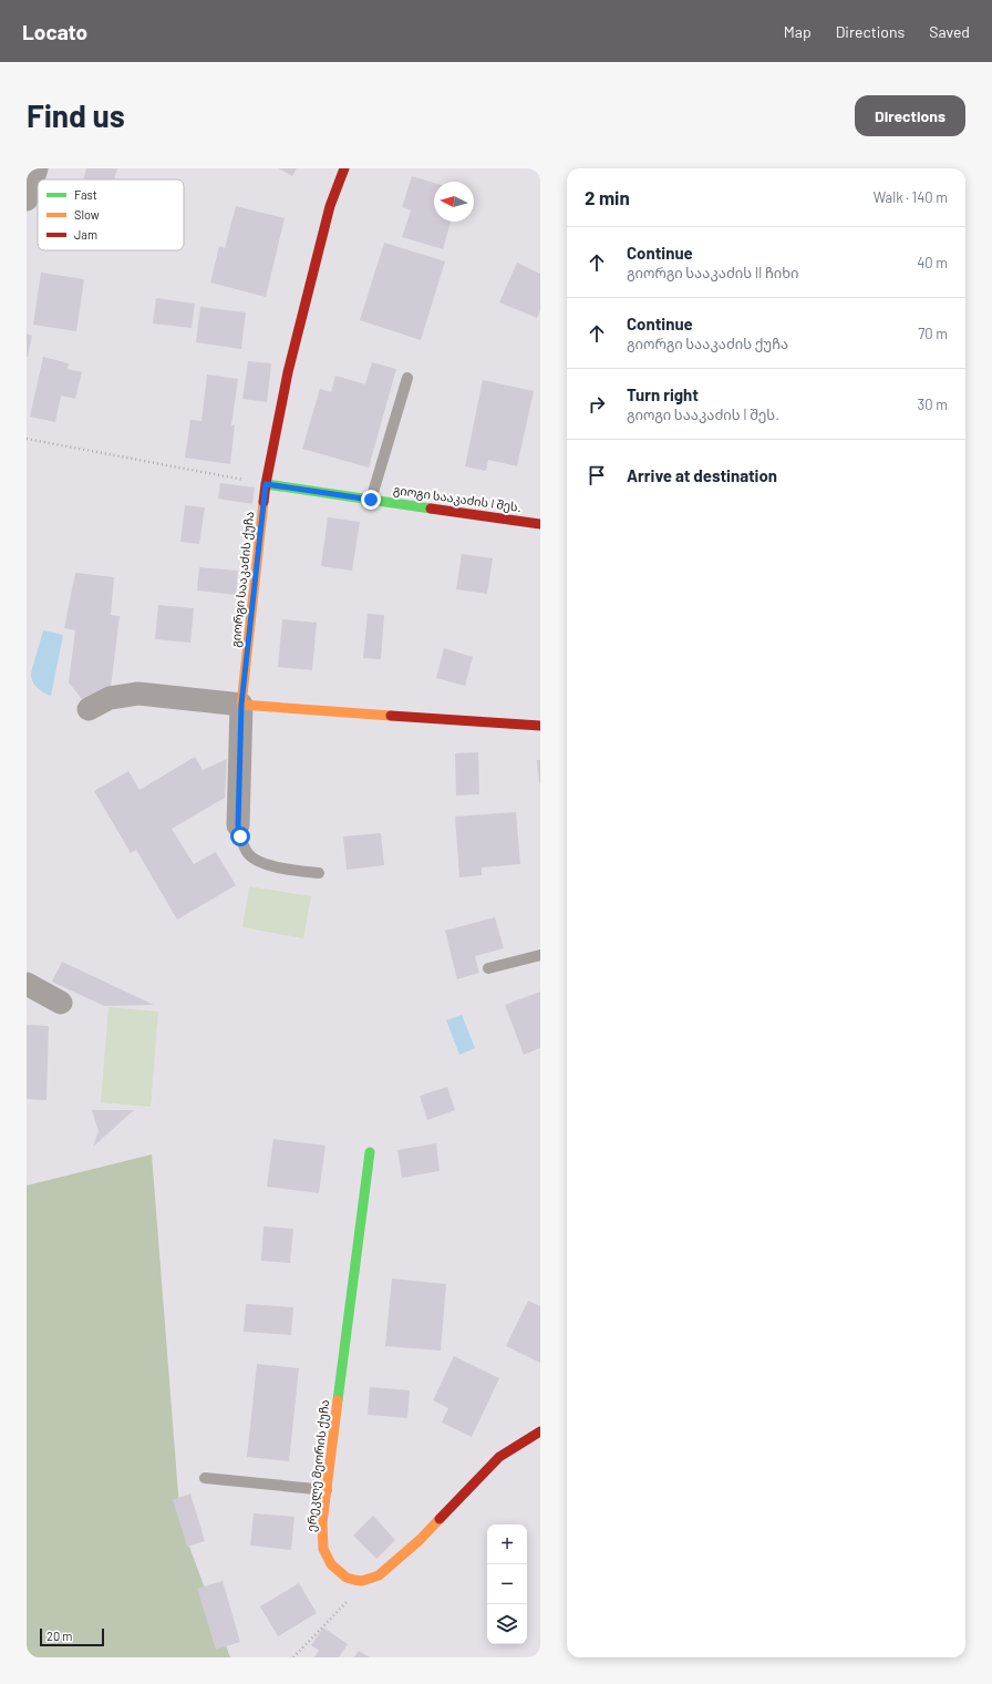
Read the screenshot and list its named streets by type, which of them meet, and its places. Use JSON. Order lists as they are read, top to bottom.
{
  "streets": {
    "street": ["გიოგი სააკაძის I შეს.", "გიორგი სააკაძის ქუჩა", "ერეკლე მეორის ქუჩა"]
  },
  "crossings": [
    ["გიოგი სააკაძის I შეს.", "გიორგი სააკაძის ქუჩა"]
  ],
  "legend": ["Fast", "Slow", "Jam"],
  "scale_bar": "20 m",
  "north": "left",
  "page": {
    "header": "Locato",
    "nav": ["Map", "Directions", "Saved"],
    "buttons": "Directions",
    "title": "Find us",
    "heading": ["2 min", "Walk · 140 m"],
    "list": [
      ["Continue", "გიორგი სააკაძის II ჩიხი", "40 m"],
      ["Continue", "გიორგი სააკაძის ქუჩა", "70 m"],
      ["Turn right", "გიოგი სააკაძის I შეს.", "30 m"],
      "Arrive at destination"
    ],
    "map_buttons": ["+", "−"],
    "scale": "20 m"
  }
}
